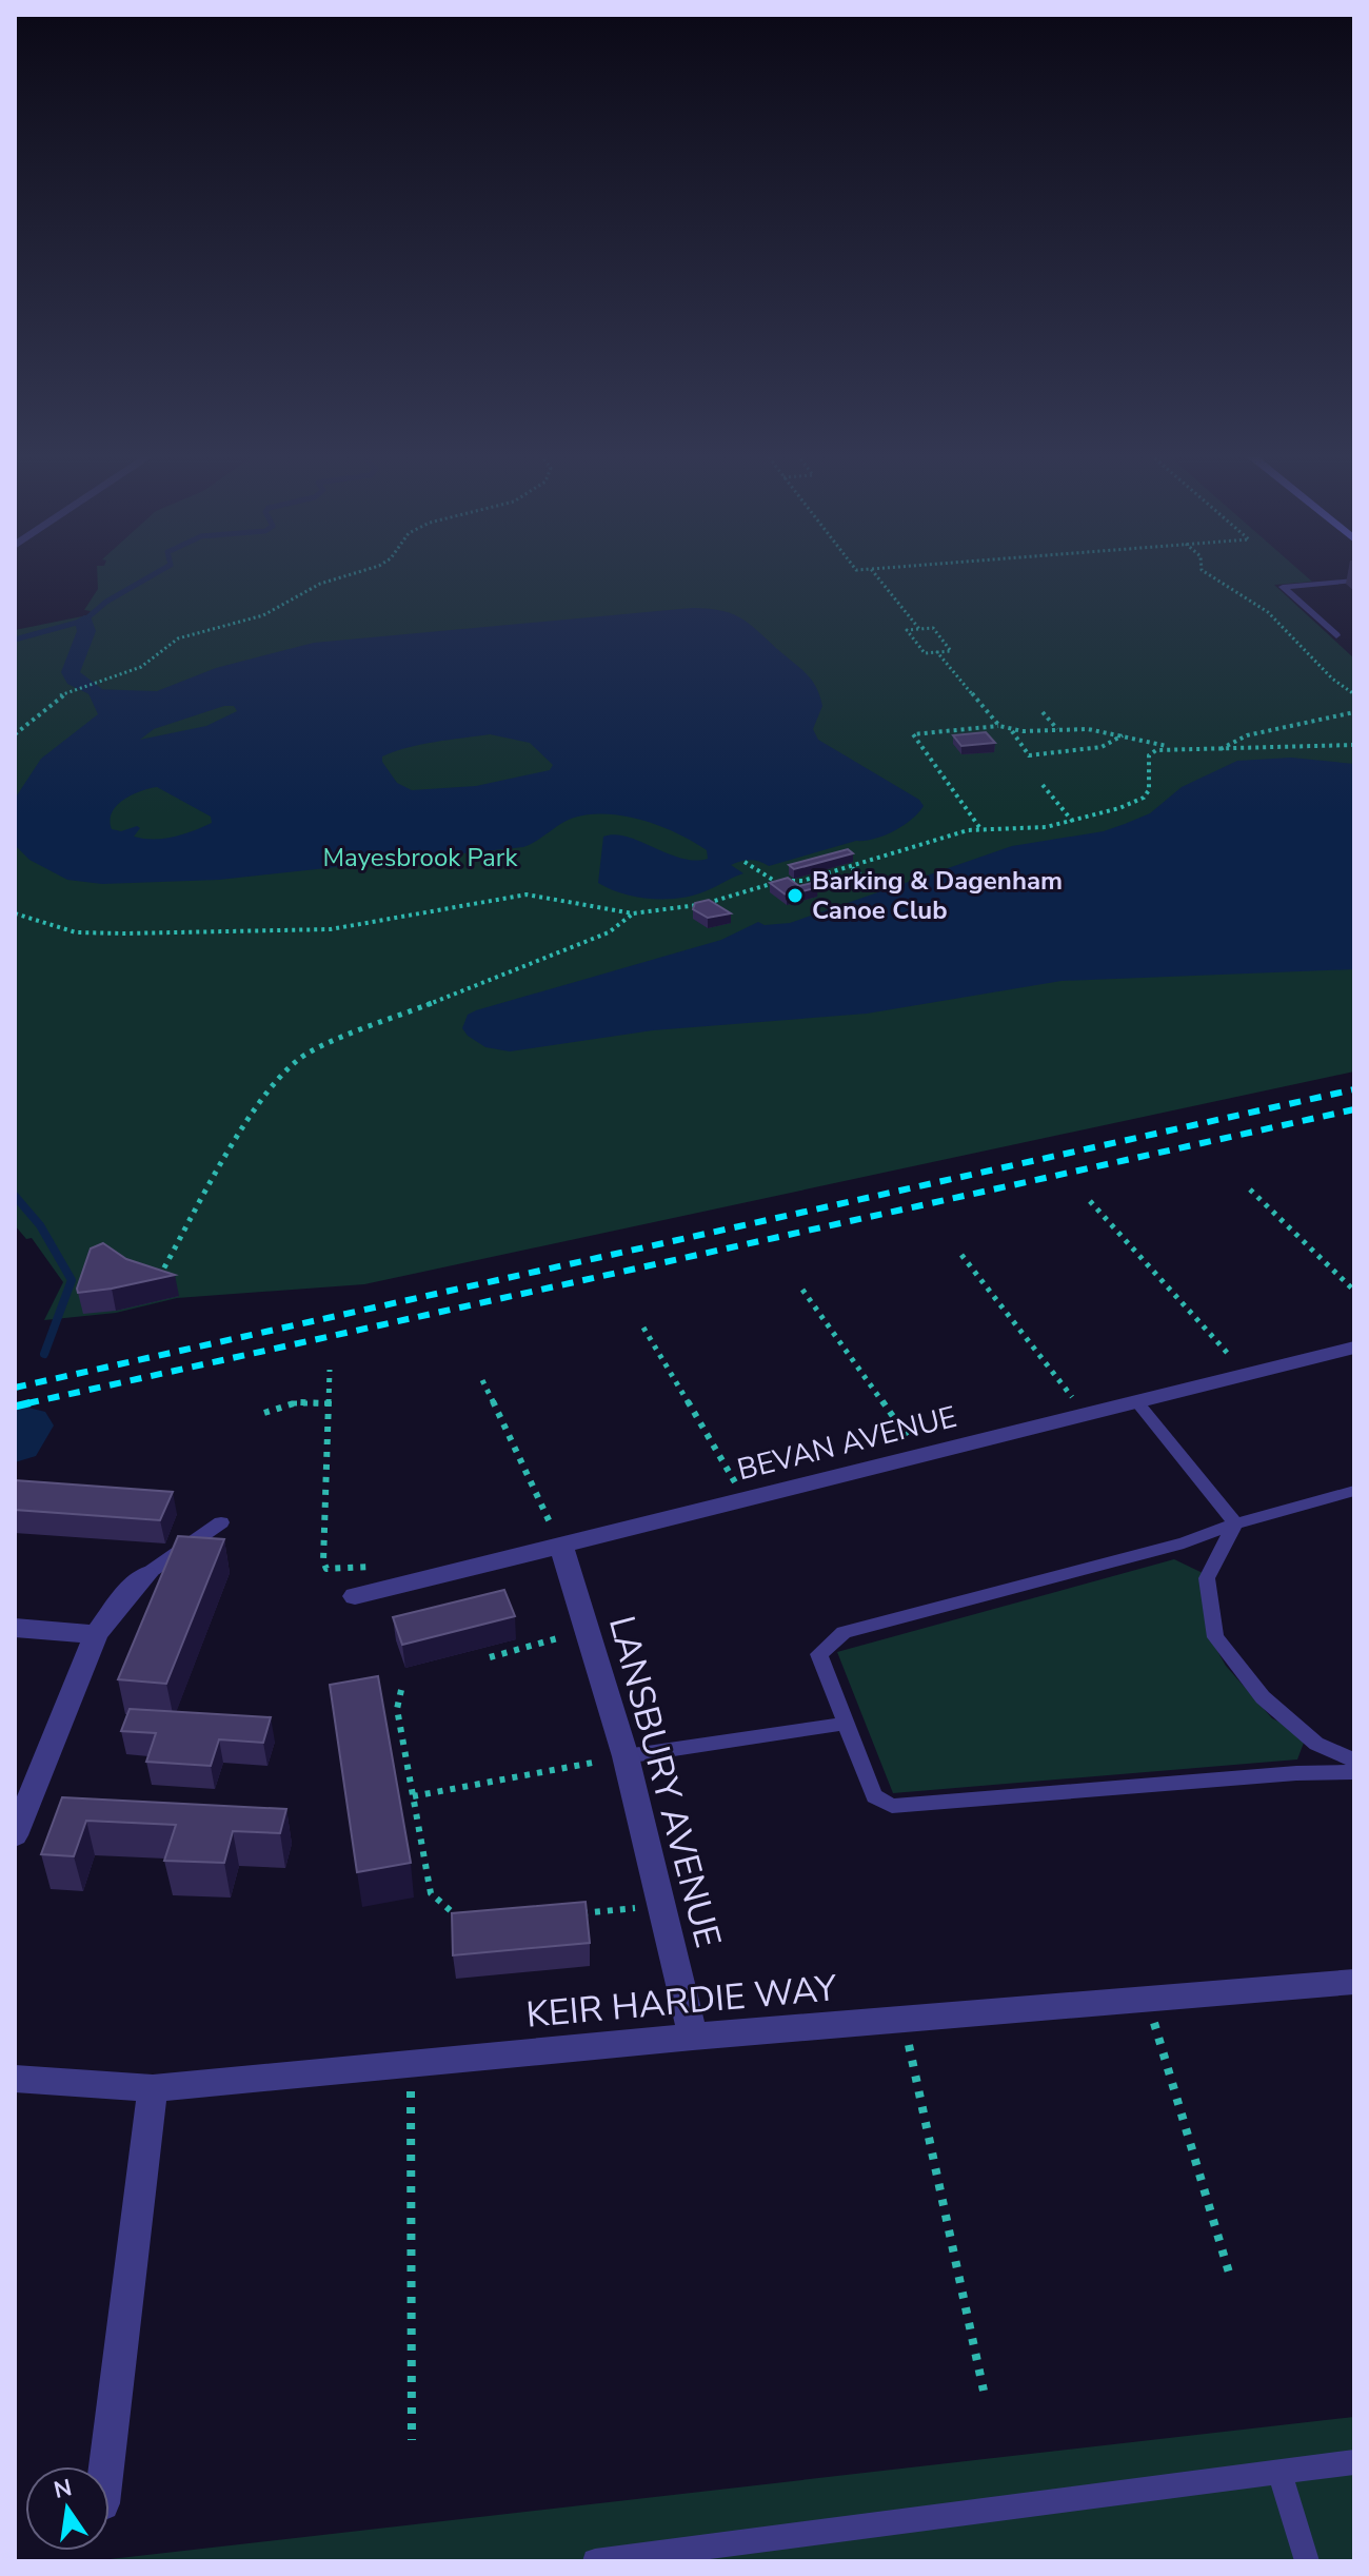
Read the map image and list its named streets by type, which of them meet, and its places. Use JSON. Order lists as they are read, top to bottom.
{
  "streets": {
    "street": ["BEVAN AVENUE", "LANSBURY AVENUE", "KEIR HARDIE WAY"]
  },
  "crossings": [
    ["BEVAN AVENUE", "LANSBURY AVENUE"],
    ["LANSBURY AVENUE", "KEIR HARDIE WAY"]
  ],
  "parks": ["Mayesbrook Park"],
  "places": ["Barking & Dagenham Canoe Club"],
  "north": "top"
}
